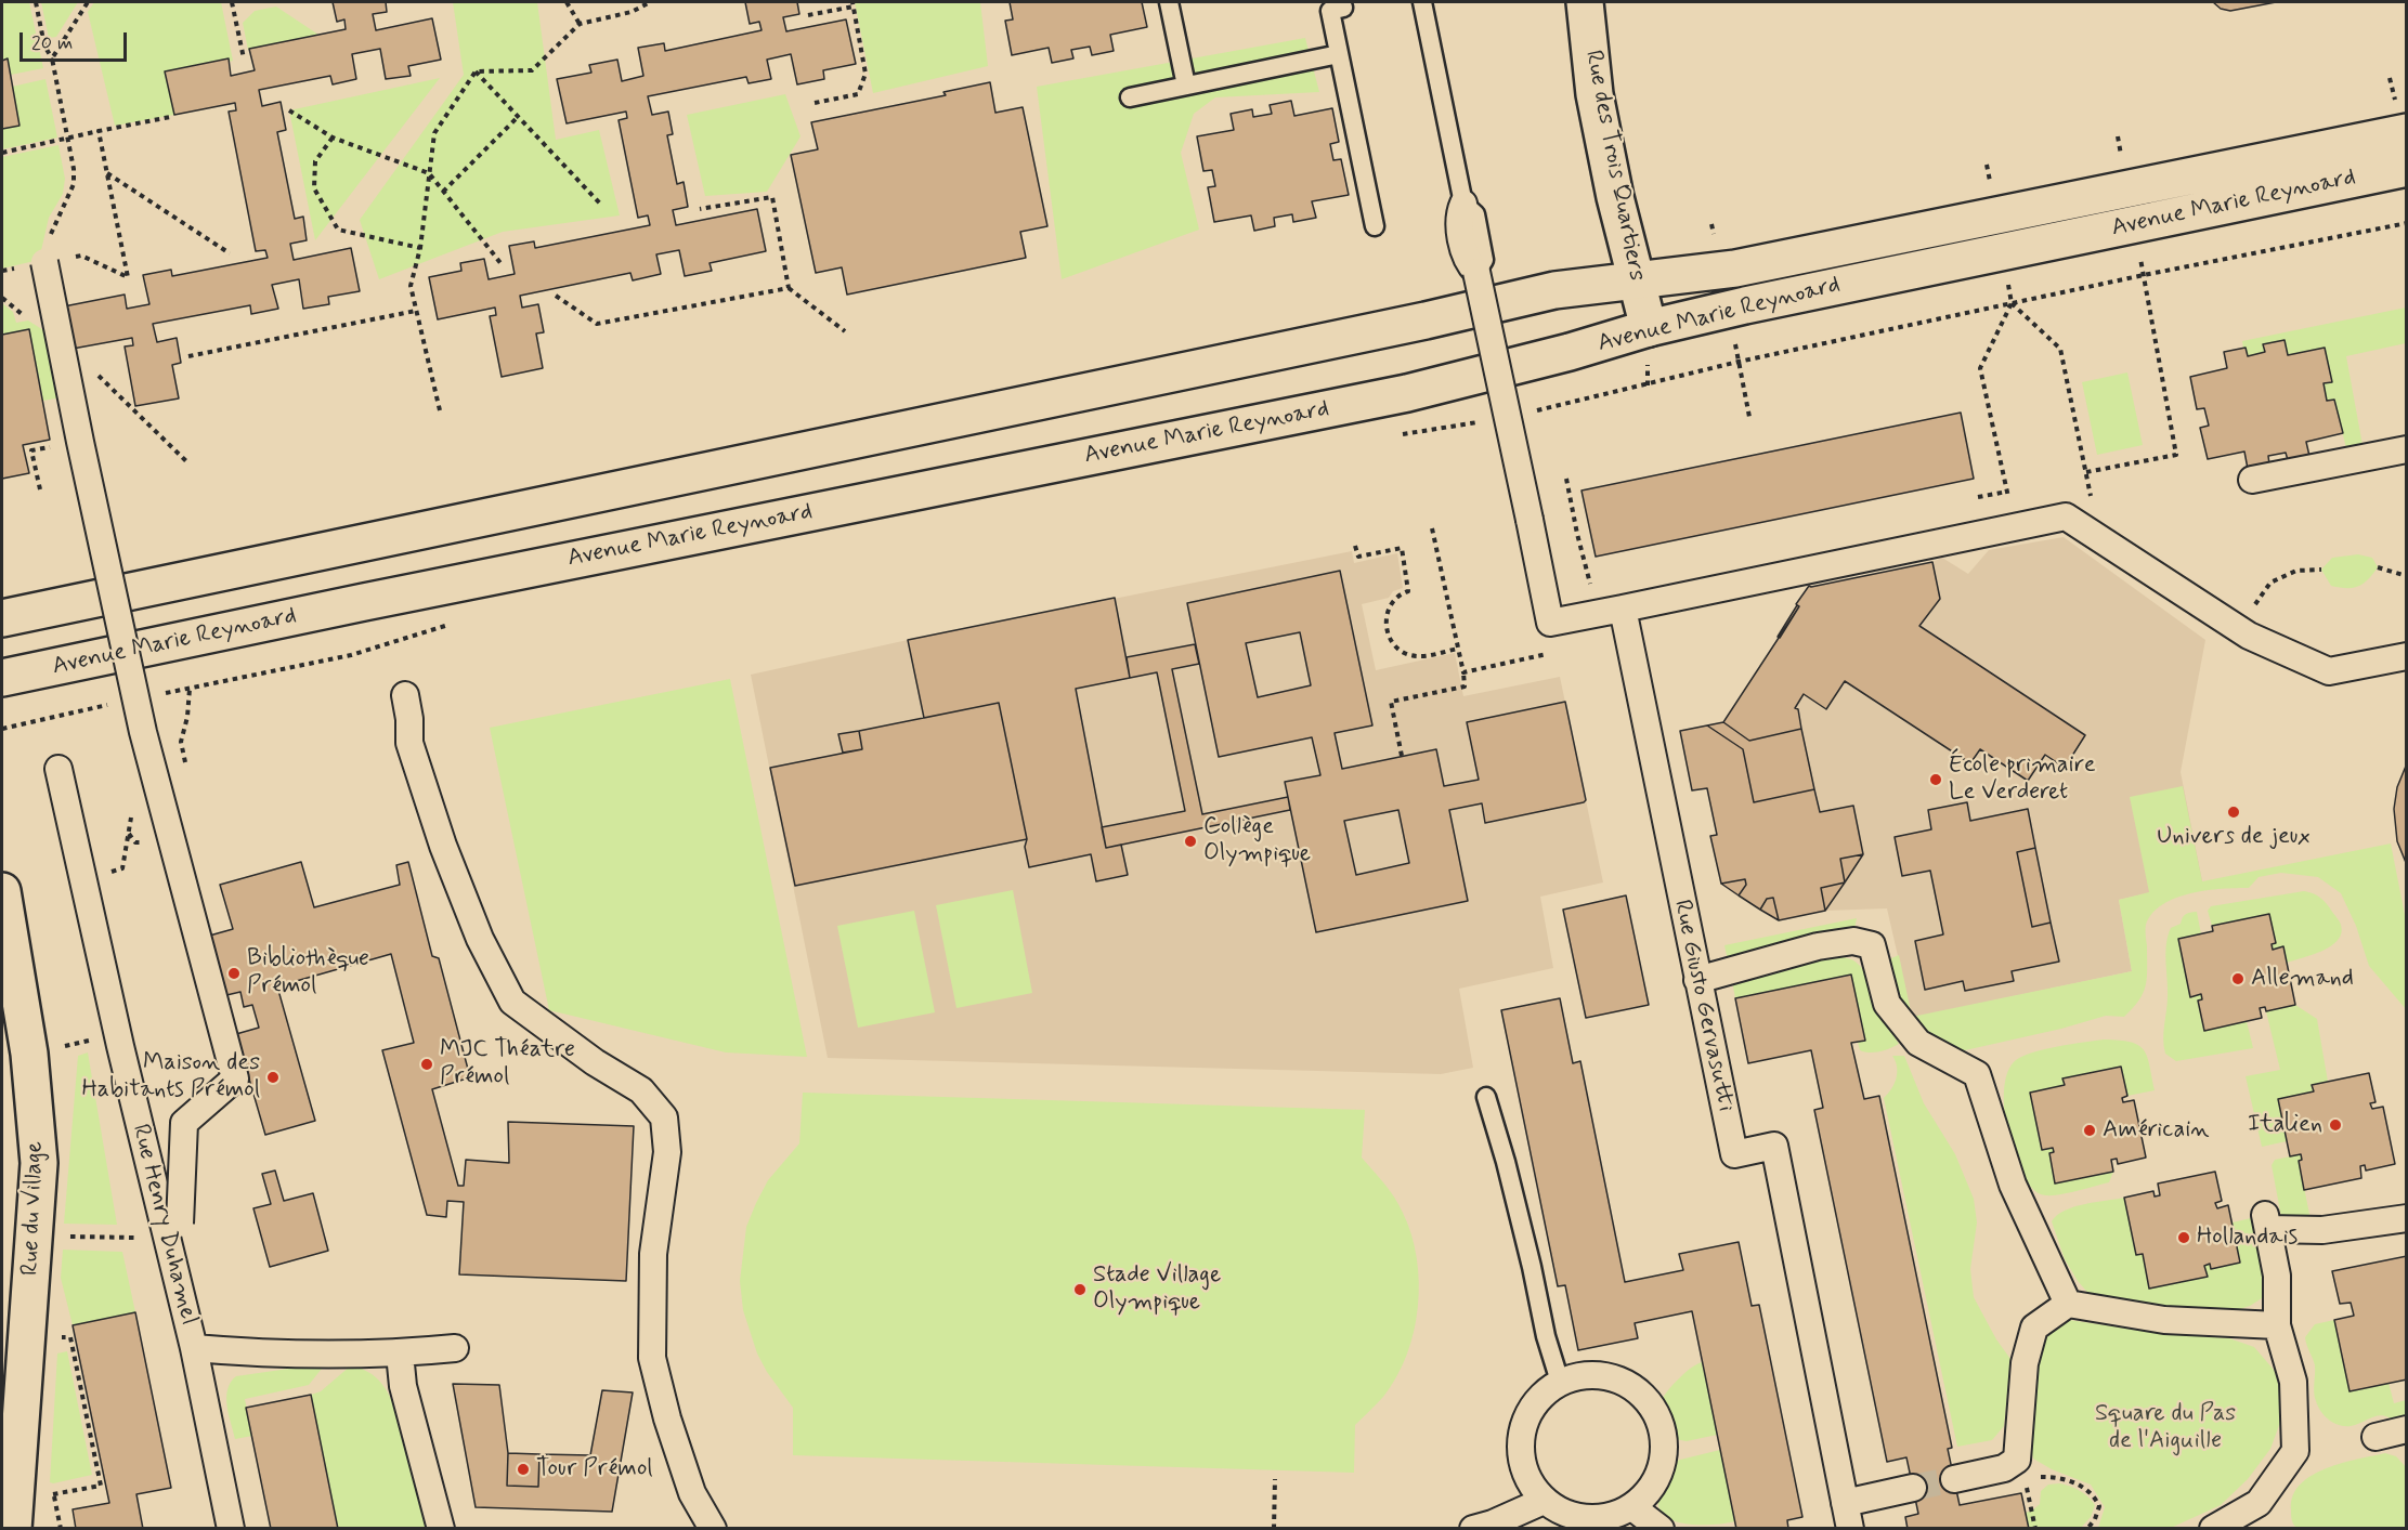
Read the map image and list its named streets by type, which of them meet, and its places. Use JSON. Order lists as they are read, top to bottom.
{
  "streets": {
    "main road": ["Rue des Trois Quartiers", "Avenue Marie Reynoard", "Rue du Village"],
    "street": ["Rue Giusto Gervasutti", "Rue Henry Duhamel"]
  },
  "crossings": [
    ["Rue des Trois Quartiers", "Avenue Marie Reynoard"]
  ],
  "parks": ["Square du Pas de l'Aiguille"],
  "places": [
    "École primaire Le Verderet",
    "Univers de jeux",
    "Collège Olympique",
    "Bibliothèque Prémol",
    "Allemand",
    "MJC Théatre Prémol",
    "Maison des Habitants Prémol",
    "Italien",
    "Américain",
    "Hollandais",
    "Stade Village Olympique",
    "Tour Prémol"
  ],
  "scale_bar": "20 m"
}
